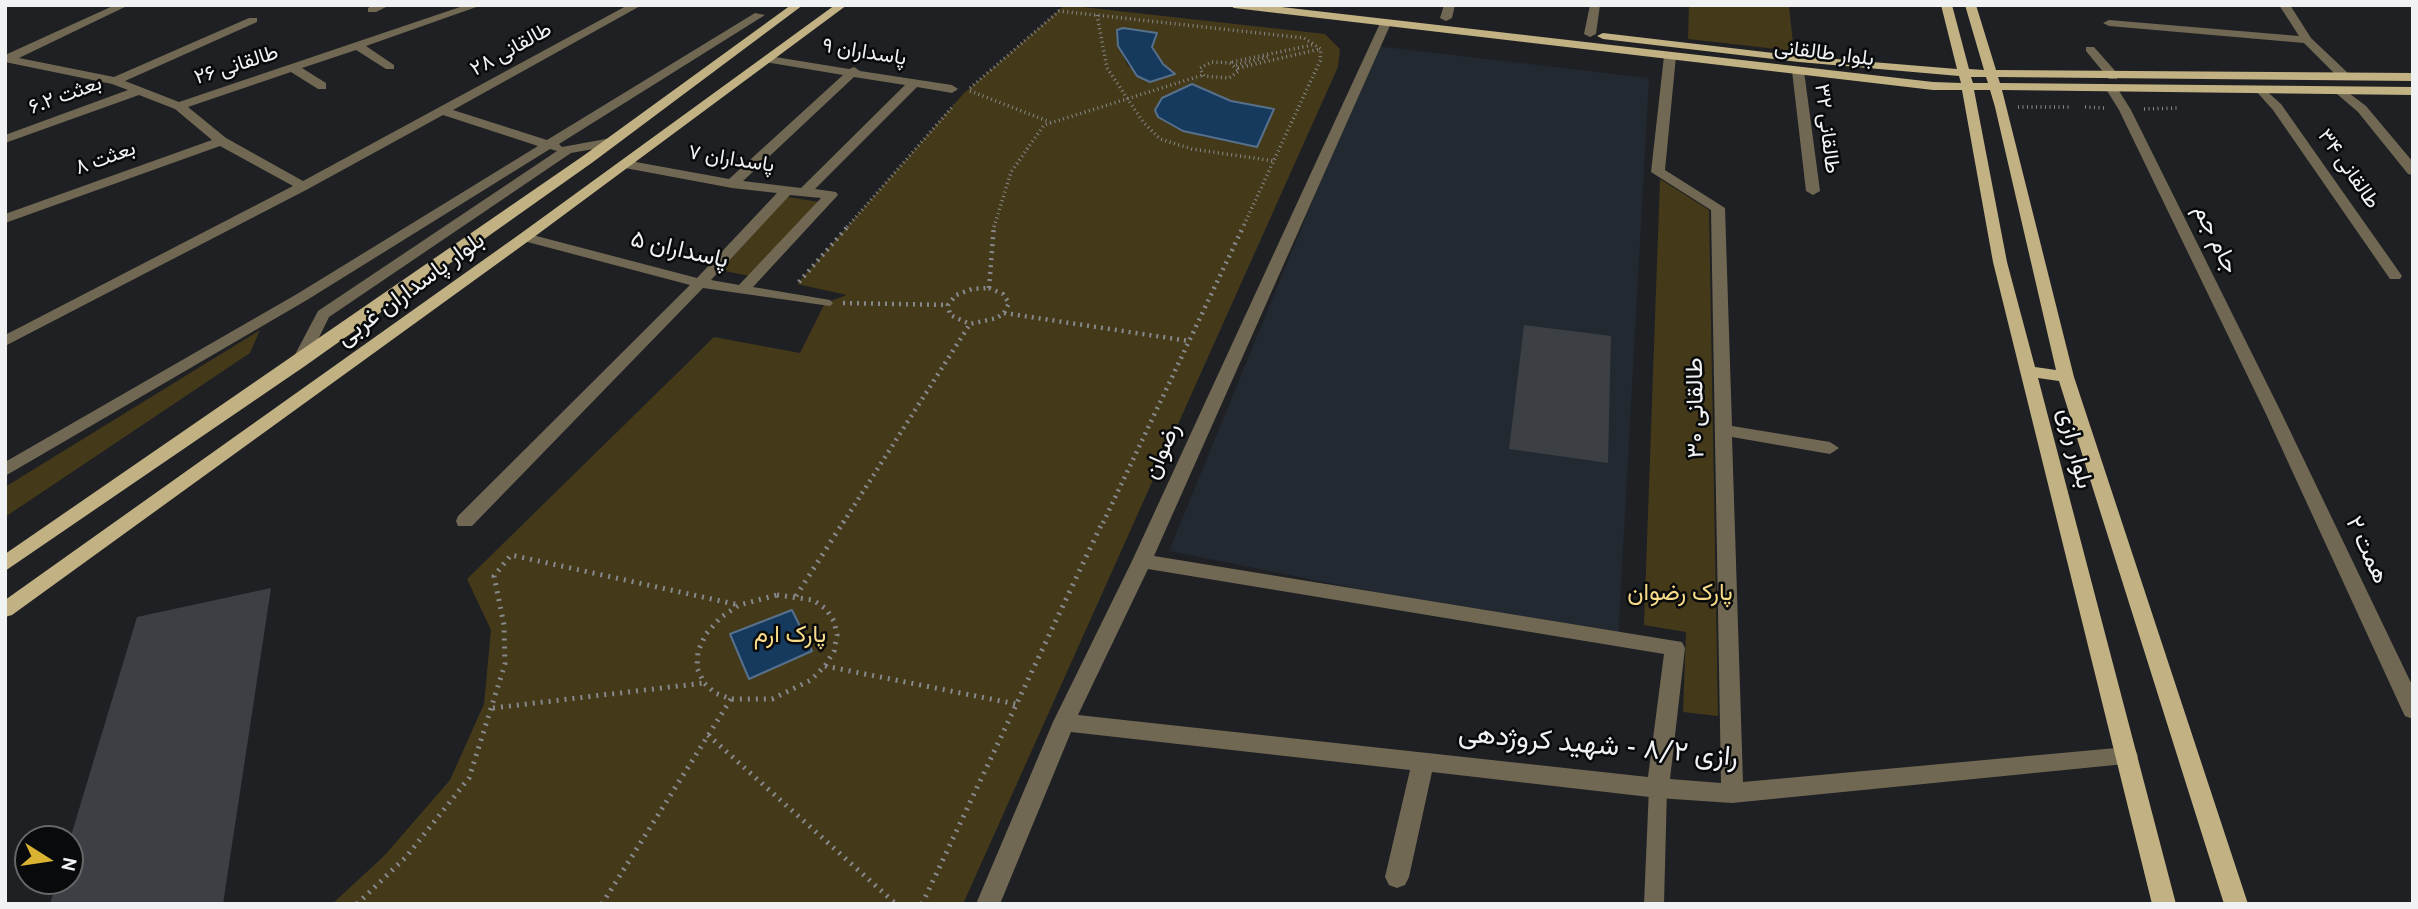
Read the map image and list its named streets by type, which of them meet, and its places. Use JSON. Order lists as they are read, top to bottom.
{
  "streets": {
    "main road": ["بلوار طالقانی", "بلوار پاسداران غربی", "بلوار رازی"],
    "street": [
      "طالقانی ۲۸",
      "پاسداران ۹",
      "طالقانی ۲۶",
      "بعثت ۶.۲",
      "طالقانی ۳۲",
      "بعثت ۸",
      "پاسداران ۷",
      "طالقانی ۳۴",
      "جام جم",
      "پاسداران ۵",
      "طالقانی ۳۰",
      "رضوان",
      "همت ۲",
      "رازی ۸/۲ - شهید کروژدهی"
    ]
  },
  "crossings": [
    ["پاسداران ۹", "بلوار پاسداران غربی"],
    ["بلوار طالقانی", "طالقانی ۳۲"],
    ["بلوار طالقانی", "طالقانی ۳۴"],
    ["بلوار طالقانی", "جام جم"],
    ["بلوار طالقانی", "طالقانی ۳۰"],
    ["بلوار طالقانی", "بلوار رازی"],
    ["بلوار طالقانی", "رضوان"],
    ["طالقانی ۲۶", "بعثت ۸"],
    ["پاسداران ۷", "پاسداران ۵"],
    ["پاسداران ۷", "بلوار پاسداران غربی"],
    ["جام جم", "همت ۲"],
    ["پاسداران ۵", "بلوار پاسداران غربی"],
    ["طالقانی ۳۰", "رازی ۸/۲ - شهید کروژدهی"],
    ["بلوار رازی", "رازی ۸/۲ - شهید کروژدهی"],
    ["رضوان", "رازی ۸/۲ - شهید کروژدهی"]
  ],
  "parks": ["پارک رضوان", "پارک ارم"],
  "north": "right"
}
